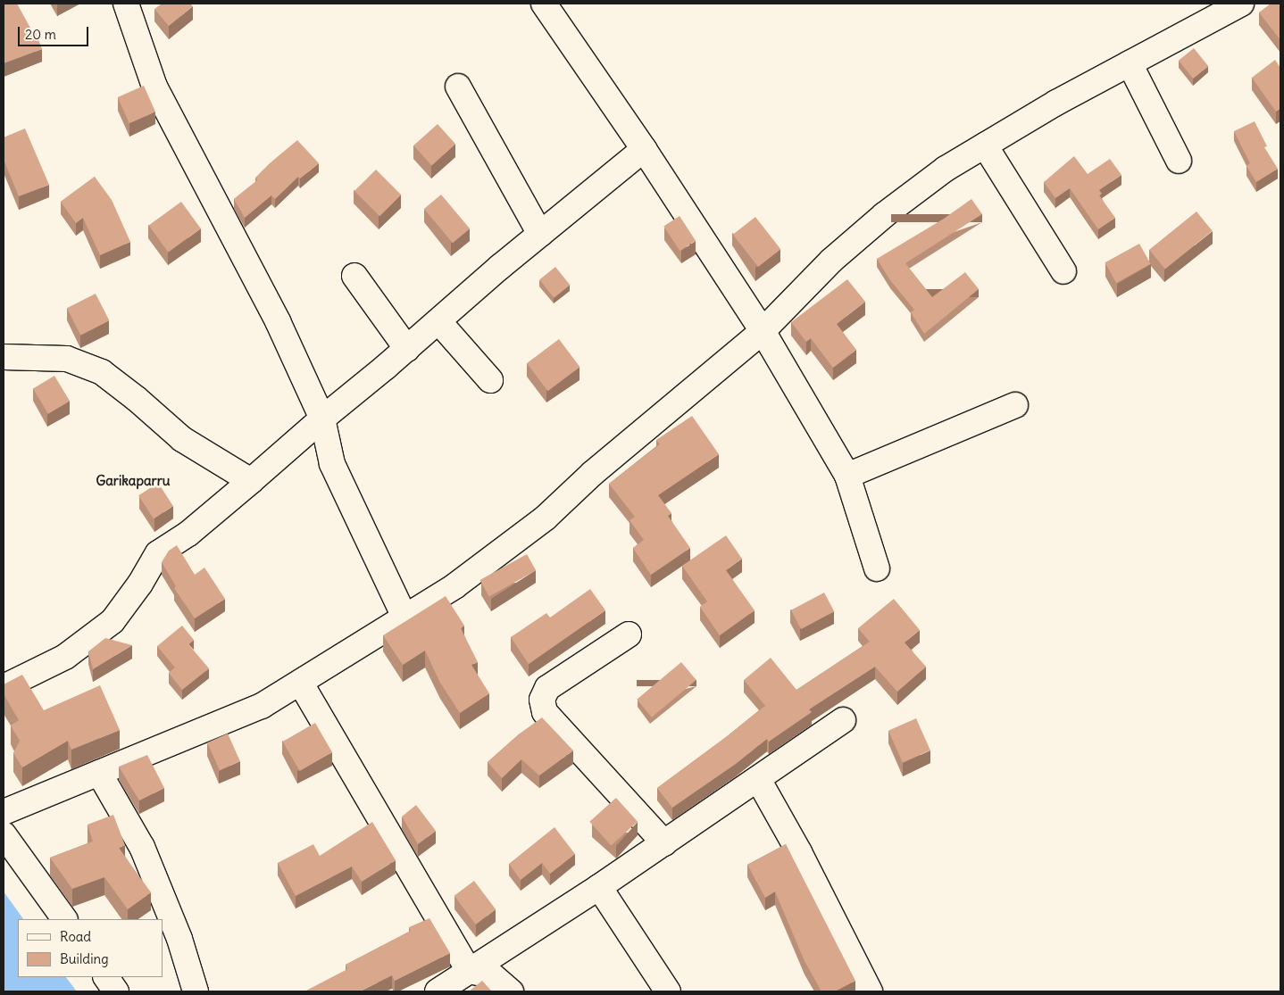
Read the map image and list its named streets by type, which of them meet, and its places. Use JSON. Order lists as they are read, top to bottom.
{
  "districts": ["Garikaparru"],
  "legend": ["Road", "Building"],
  "scale_bar": "20 m"
}
